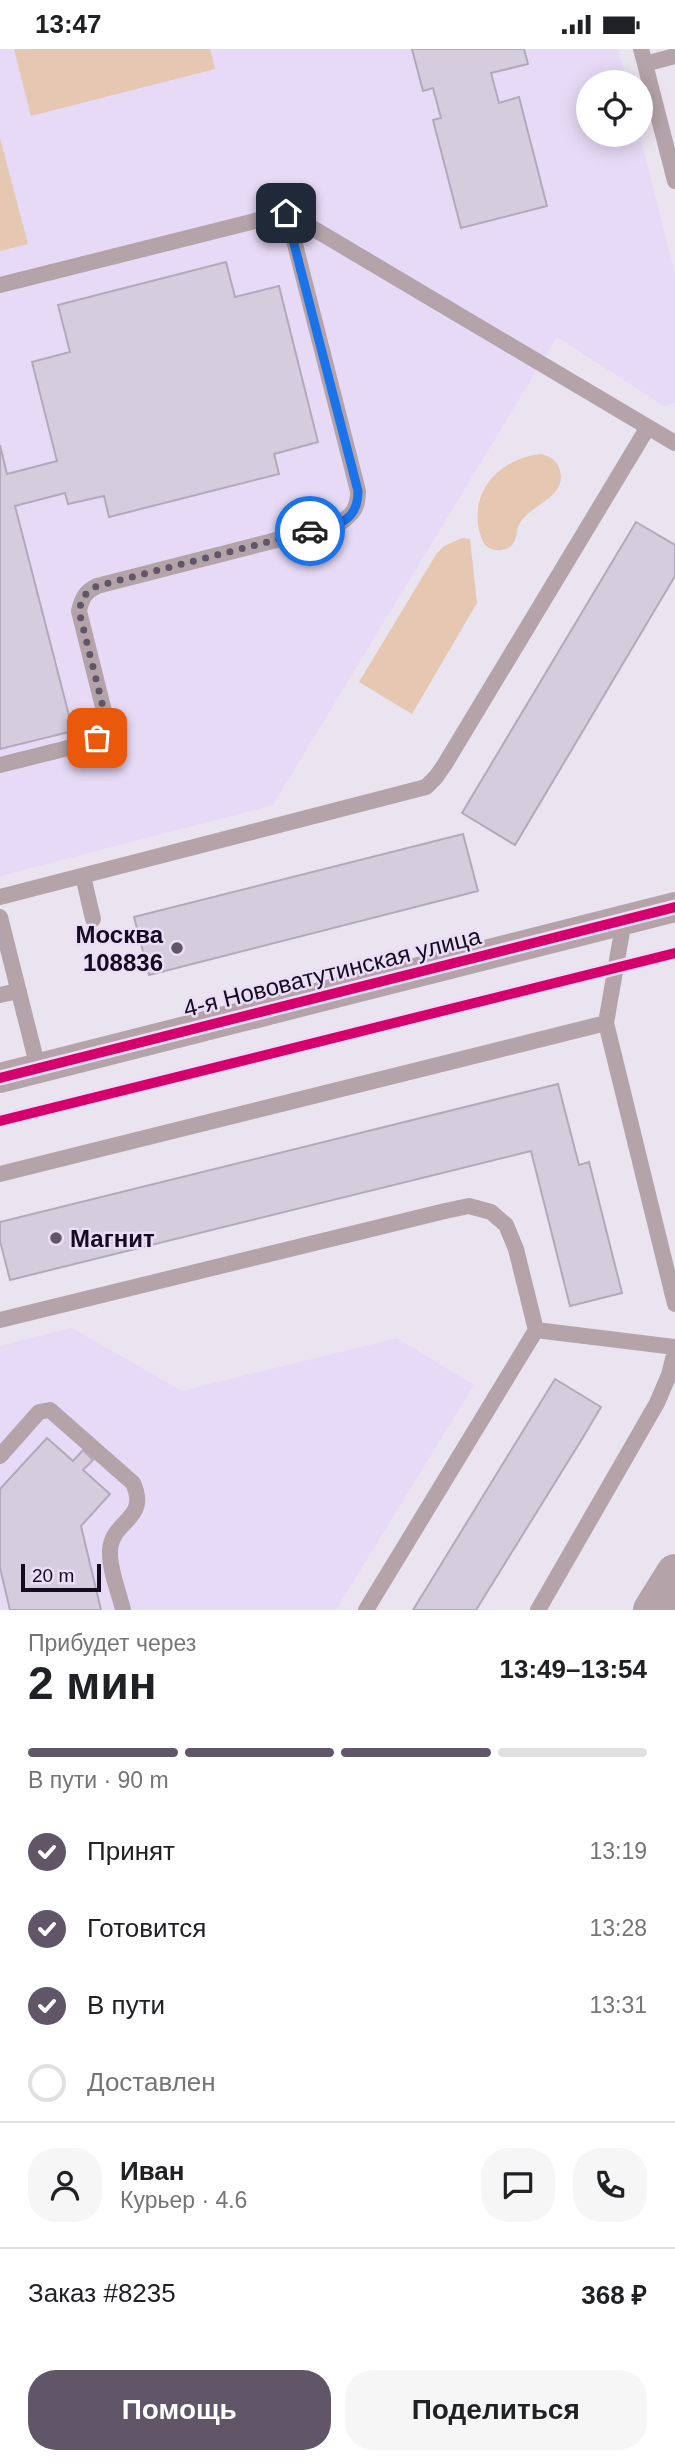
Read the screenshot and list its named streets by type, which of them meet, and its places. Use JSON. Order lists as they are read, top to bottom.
{
  "streets": {
    "street": ["4-я Нововатутинская улица"]
  },
  "places": ["Москва 108836", "Магнит"],
  "scale_bar": "20 m",
  "page": {
    "status": "13:47",
    "scale": "20 m",
    "heading": ["2 мин", "Прибудет через", "13:49–13:54"],
    "panel": [
      "Иван",
      "Курьер · 4.6",
      "Заказ #8235",
      "368 ₽"
    ],
    "bar": "В пути · 90 m",
    "list": [
      ["Принят", "13:19"],
      ["Готовится", "13:28"],
      ["В пути", "13:31"],
      "Доставлен"
    ],
    "buttons": ["Помощь", "Поделиться"]
  }
}
